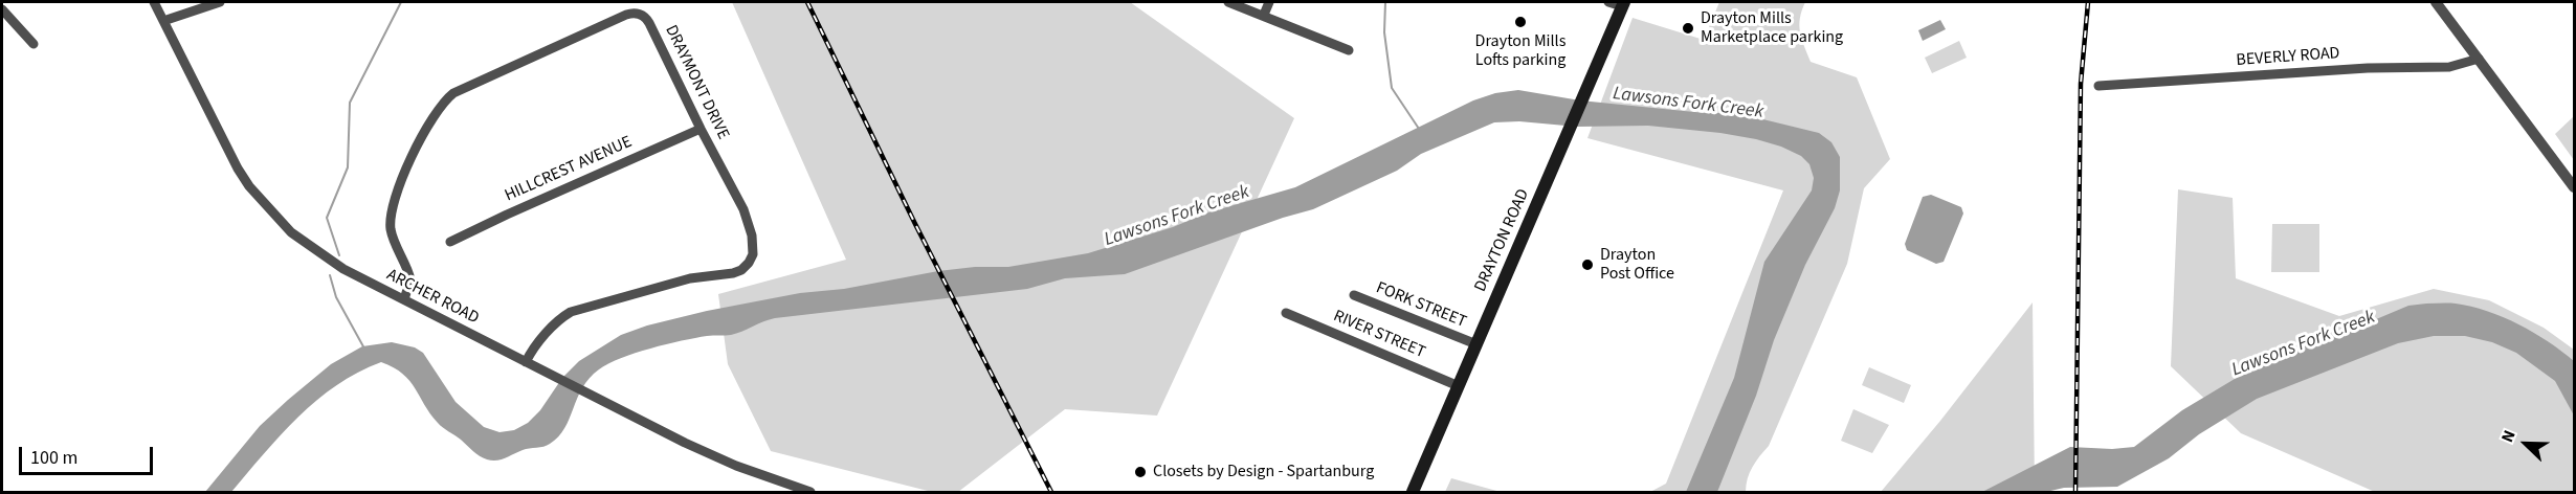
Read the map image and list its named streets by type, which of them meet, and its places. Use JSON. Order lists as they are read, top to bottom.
{
  "streets": {
    "main road": ["DRAYTON ROAD"],
    "street": [
      "BEVERLY ROAD",
      "DRAYMONT DRIVE",
      "HILLCREST AVENUE",
      "ARCHER ROAD",
      "FORK STREET",
      "RIVER STREET"
    ]
  },
  "crossings": [
    ["DRAYMONT DRIVE", "HILLCREST AVENUE"],
    ["DRAYMONT DRIVE", "ARCHER ROAD"],
    ["DRAYTON ROAD", "FORK STREET"],
    ["DRAYTON ROAD", "RIVER STREET"]
  ],
  "water": ["Lawsons Fork Creek"],
  "places": [
    "Drayton Mills Lofts parking",
    "Drayton Mills Marketplace parking",
    "Drayton Post Office",
    "Closets by Design - Spartanburg"
  ],
  "scale_bar": "100 m",
  "north": "top left"
}
